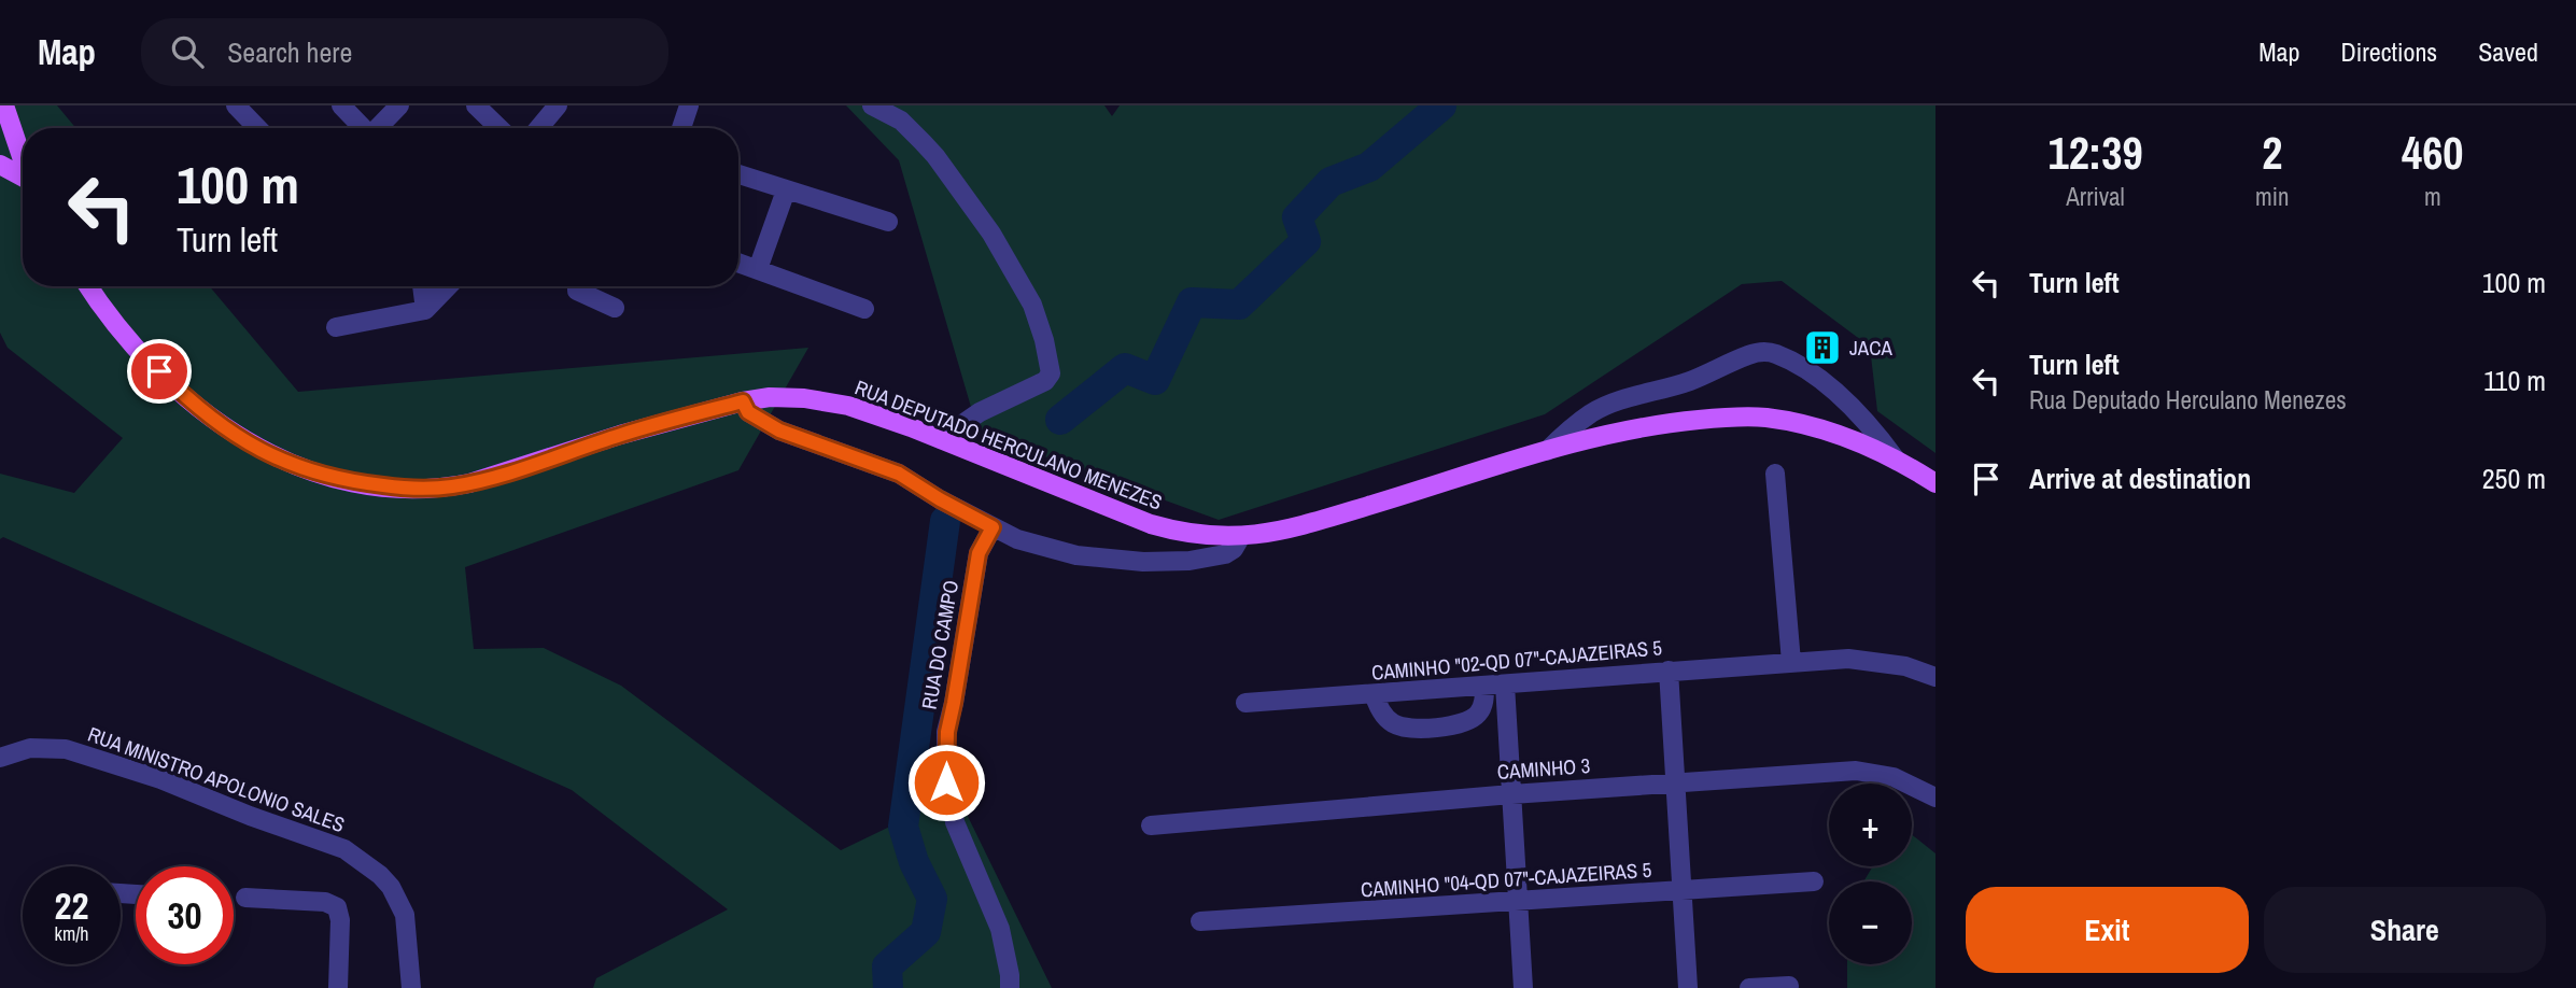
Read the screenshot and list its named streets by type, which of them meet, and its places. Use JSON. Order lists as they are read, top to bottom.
{
  "streets": {
    "main road": ["RUA DEPUTADO HERCULANO MENEZES"],
    "street": [
      "RUA DO CAMPO",
      "CAMINHO \"02-QD 07\"-CAJAZEIRAS 5",
      "CAMINHO 3",
      "RUA MINISTRO APOLONIO SALES",
      "CAMINHO \"04-QD 07\"-CAJAZEIRAS 5"
    ]
  },
  "places": {
    "building": ["JACA"]
  },
  "page": {
    "header": "Map",
    "search": "Search here",
    "nav": ["Map", "Directions", "Saved"],
    "eta": [
      "12:39",
      "Arrival",
      "2",
      "min",
      "460",
      "m"
    ],
    "turn": ["100 m", "Turn left"],
    "list": [
      {
        "name": "Turn left",
        "value": "100 m"
      },
      {
        "name": "Turn left",
        "note": "Rua Deputado Herculano Menezes",
        "value": "110 m"
      },
      {
        "name": "Arrive at destination",
        "value": "250 m"
      }
    ],
    "map_buttons": ["+", "−"],
    "speed": "22 km/h",
    "limit": "30",
    "buttons": ["Exit", "Share"]
  }
}
